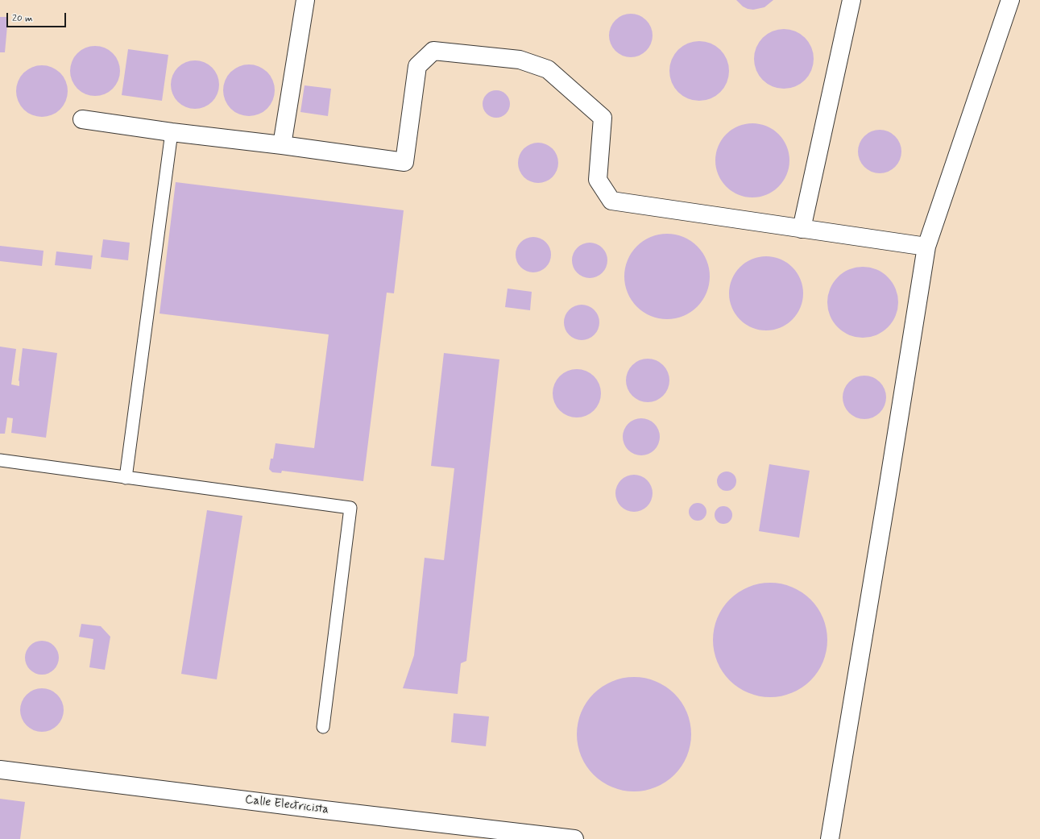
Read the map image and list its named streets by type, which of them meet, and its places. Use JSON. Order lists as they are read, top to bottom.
{
  "streets": {
    "street": ["Calle Electricista"]
  },
  "scale_bar": "20 m"
}
